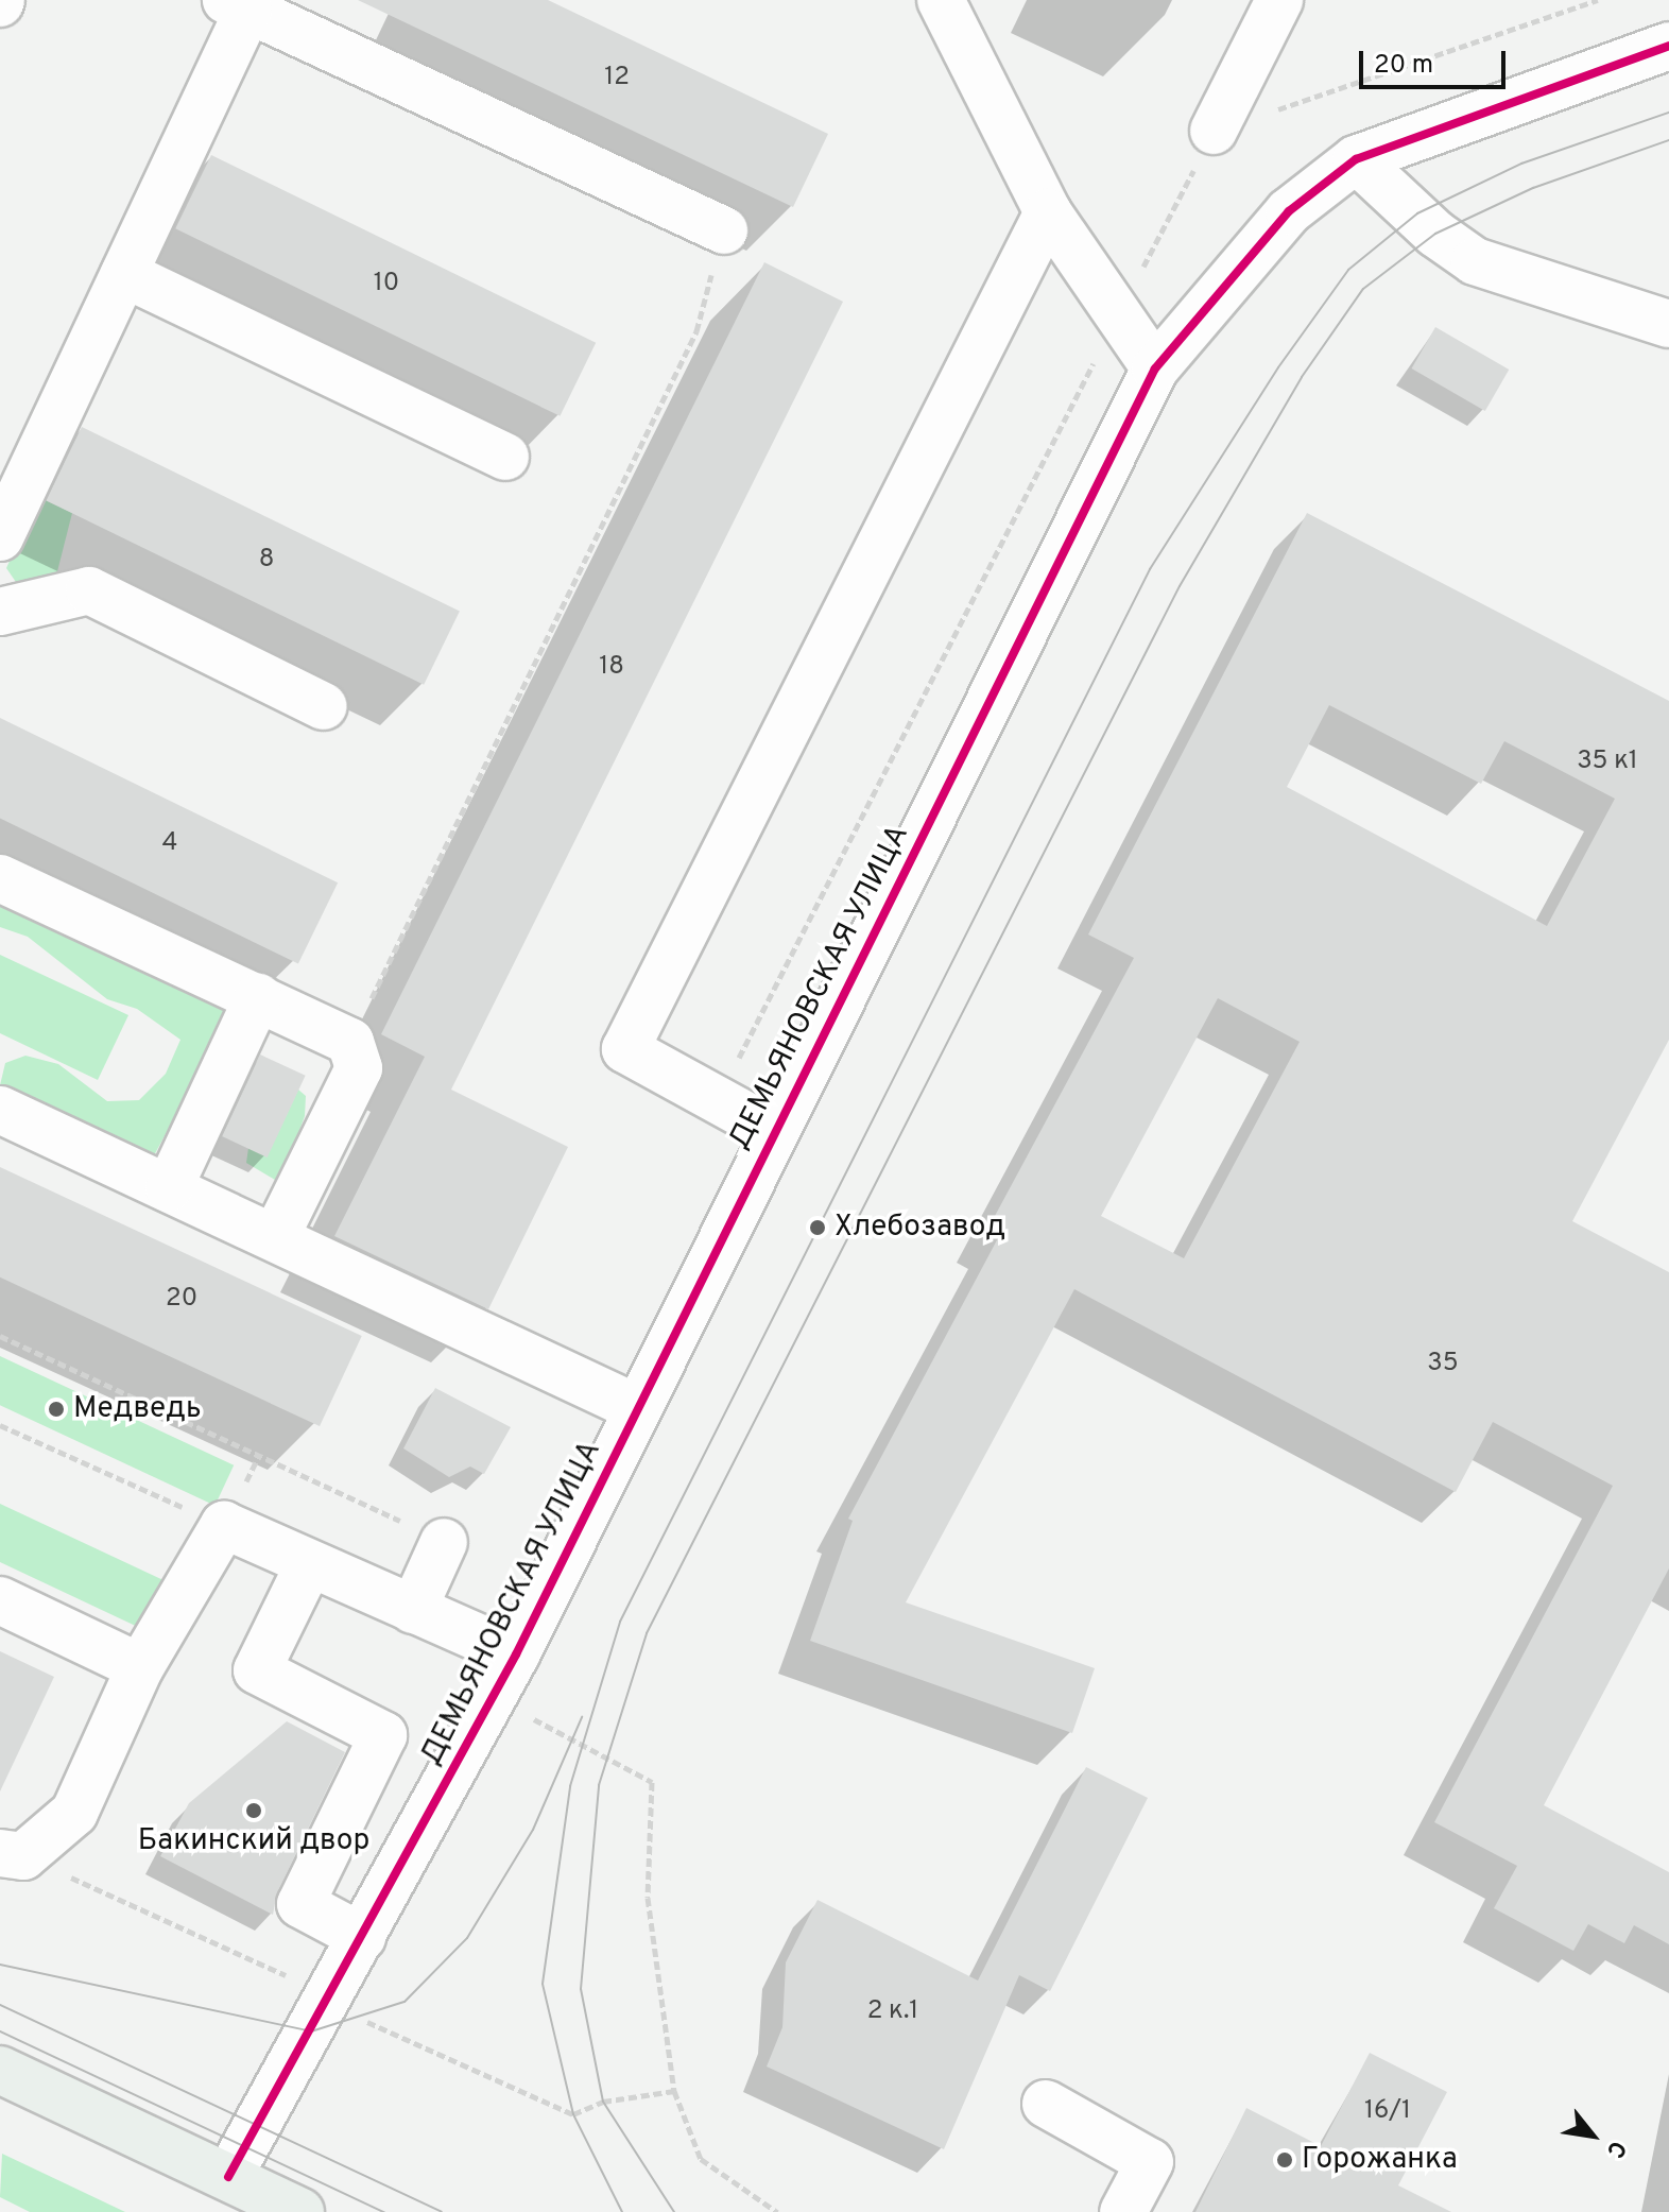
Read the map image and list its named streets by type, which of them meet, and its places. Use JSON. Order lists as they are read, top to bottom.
{
  "streets": {
    "street": ["ДЕМЬЯНОВСКАЯ УЛИЦА"]
  },
  "places": [
    "Хлебозавод",
    "Медведь",
    "Бакинский двор",
    "Горожанка"
  ],
  "house_numbers": [
    "12",
    "10",
    "8",
    "18",
    "35 к1",
    "4",
    "20",
    "35",
    "2 к.1",
    "16/1"
  ],
  "scale_bar": "20 m",
  "north": "bottom right"
}
